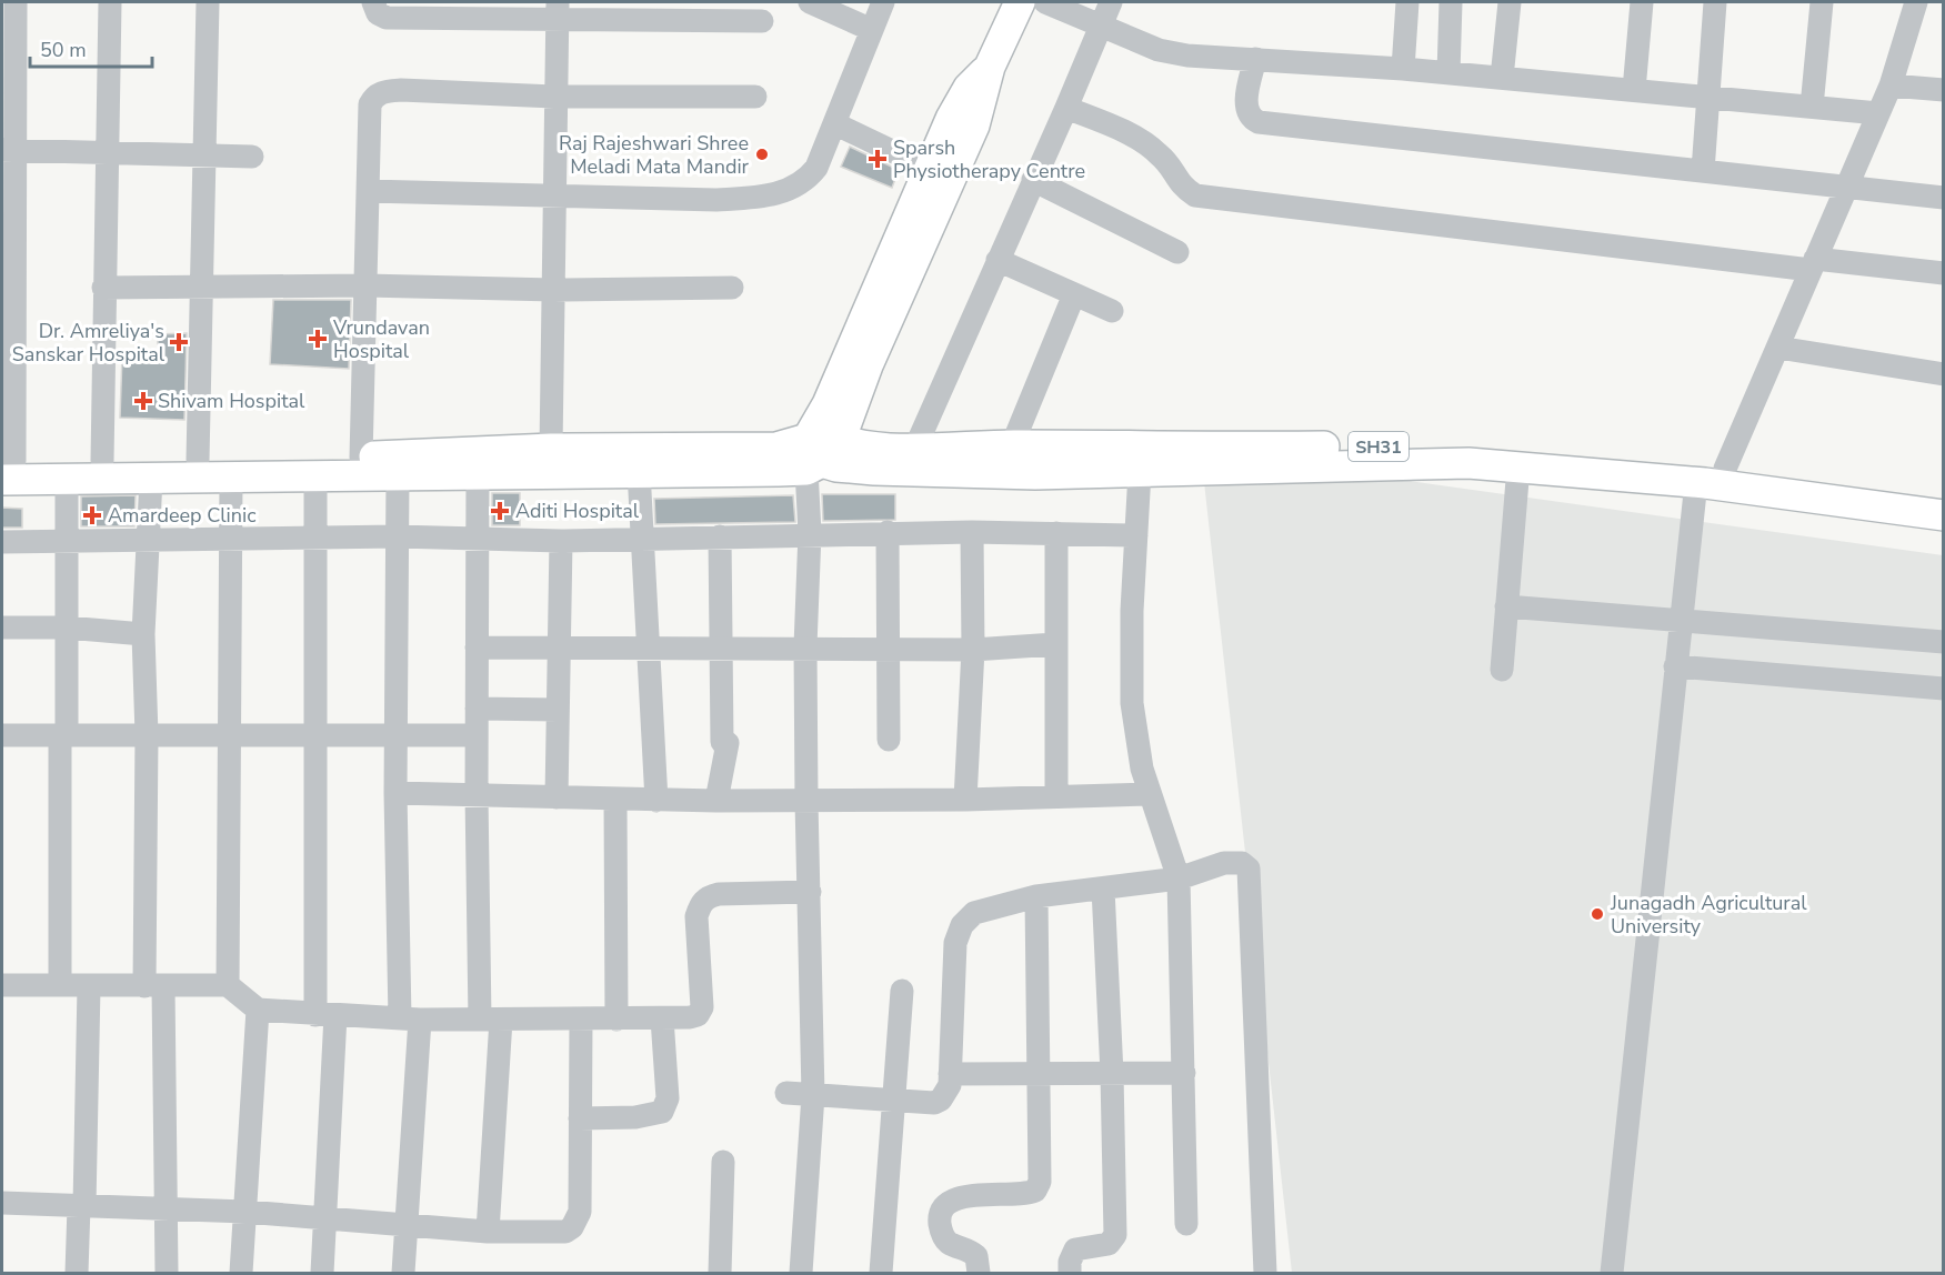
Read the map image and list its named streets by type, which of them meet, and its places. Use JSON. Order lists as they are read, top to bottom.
{
  "streets": {
    "main road": ["SH31"]
  },
  "places": {
    "other": ["Raj Rajeshwari Shree Meladi Mata Mandir", "Junagadh Agricultural University"],
    "health": [
      "Sparsh Physiotherapy Centre",
      "Vrundavan Hospital",
      "Dr. Amreliya's Sanskar Hospital",
      "Shivam Hospital",
      "Aditi Hospital",
      "Amardeep Clinic"
    ]
  },
  "scale_bar": "50 m"
}
